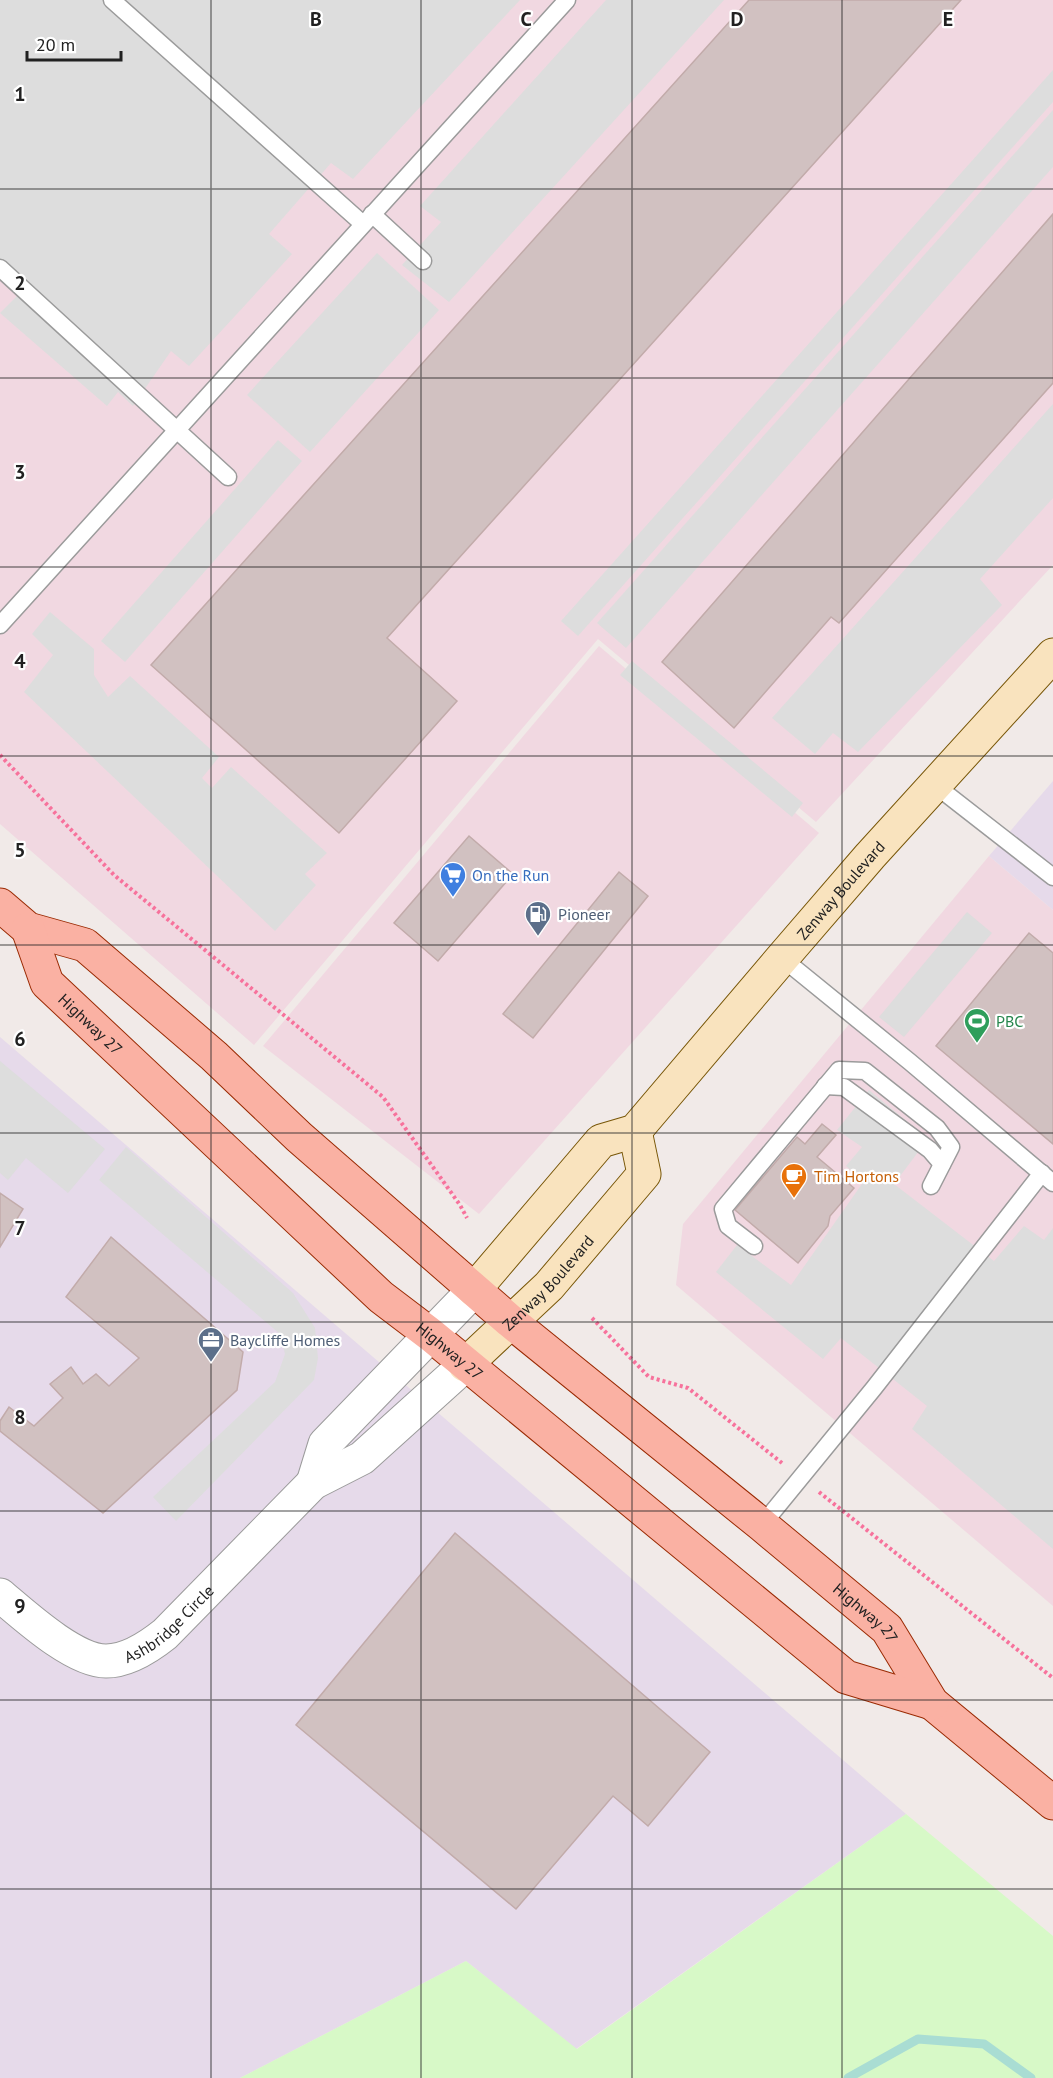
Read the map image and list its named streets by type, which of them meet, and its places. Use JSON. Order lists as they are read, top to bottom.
{
  "streets": {
    "main road": ["Highway 27"],
    "street": ["Zenway Boulevard", "Ashbridge Circle"]
  },
  "crossings": [
    ["Zenway Boulevard", "Highway 27"],
    ["Zenway Boulevard", "Ashbridge Circle"],
    ["Highway 27", "Ashbridge Circle"]
  ],
  "places": {
    "supermarket": ["On the Run"],
    "fuel station": ["Pioneer"],
    "sports": ["PBC"],
    "cafe": ["Tim Hortons"],
    "office": ["Baycliffe Homes"]
  },
  "scale_bar": "20 m",
  "grid": {
    "columns": [
      "B",
      "C",
      "D",
      "E"
    ],
    "rows": [
      "1",
      "2",
      "3",
      "4",
      "5",
      "6",
      "7",
      "8",
      "9"
    ]
  }
}
